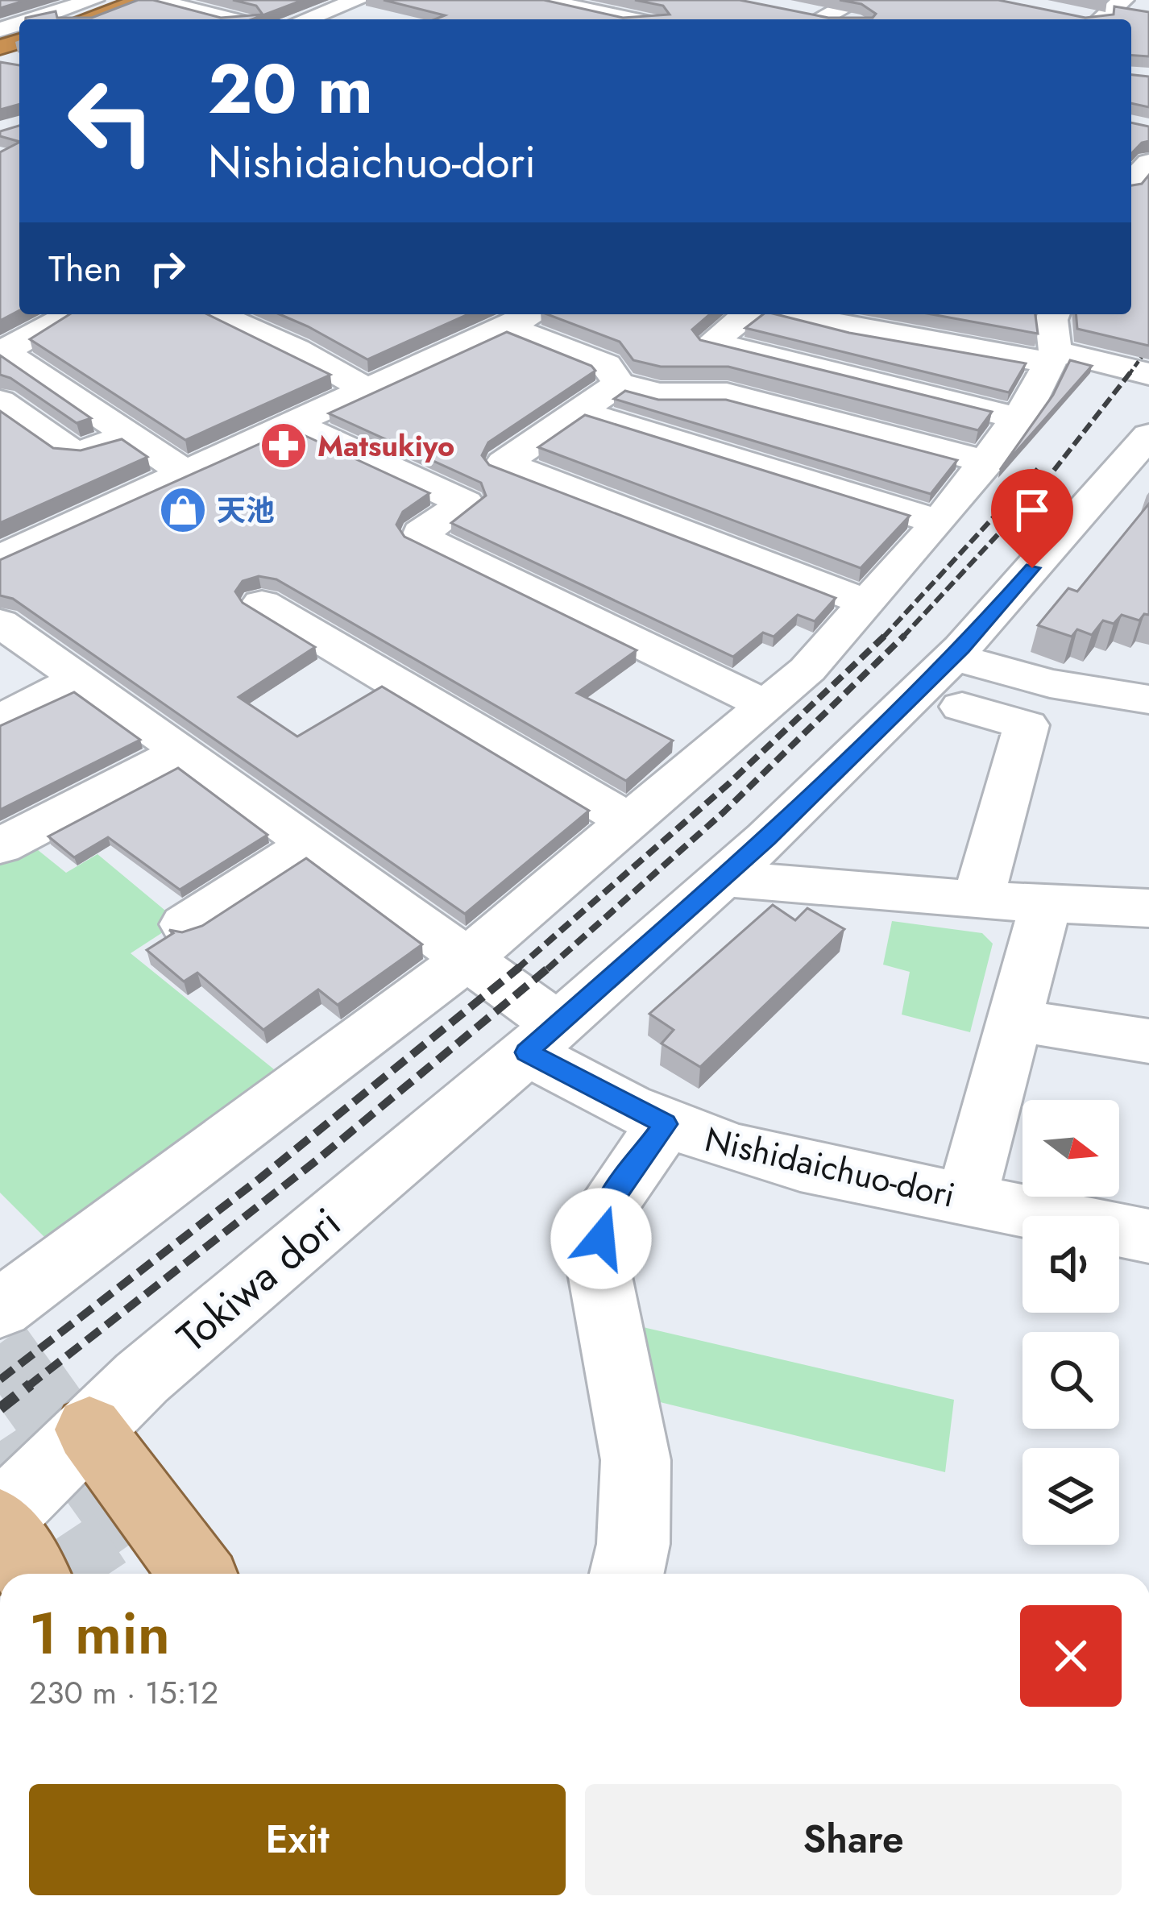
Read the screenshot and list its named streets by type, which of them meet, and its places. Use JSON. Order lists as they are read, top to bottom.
{
  "streets": {
    "street": ["Nishidaichuo-dori", "Tokiwa dori"]
  },
  "crossings": [
    ["Nishidaichuo-dori", "Tokiwa dori"]
  ],
  "places": {
    "pharmacy": ["Matsukiyo"],
    "shop": ["天池"]
  },
  "north": "right",
  "page": {
    "turn": ["20 m", "Nishidaichuo-dori"],
    "then": "Then",
    "heading": ["1 min", "230 m · 15:12"],
    "buttons": ["Exit", "Share"]
  }
}
